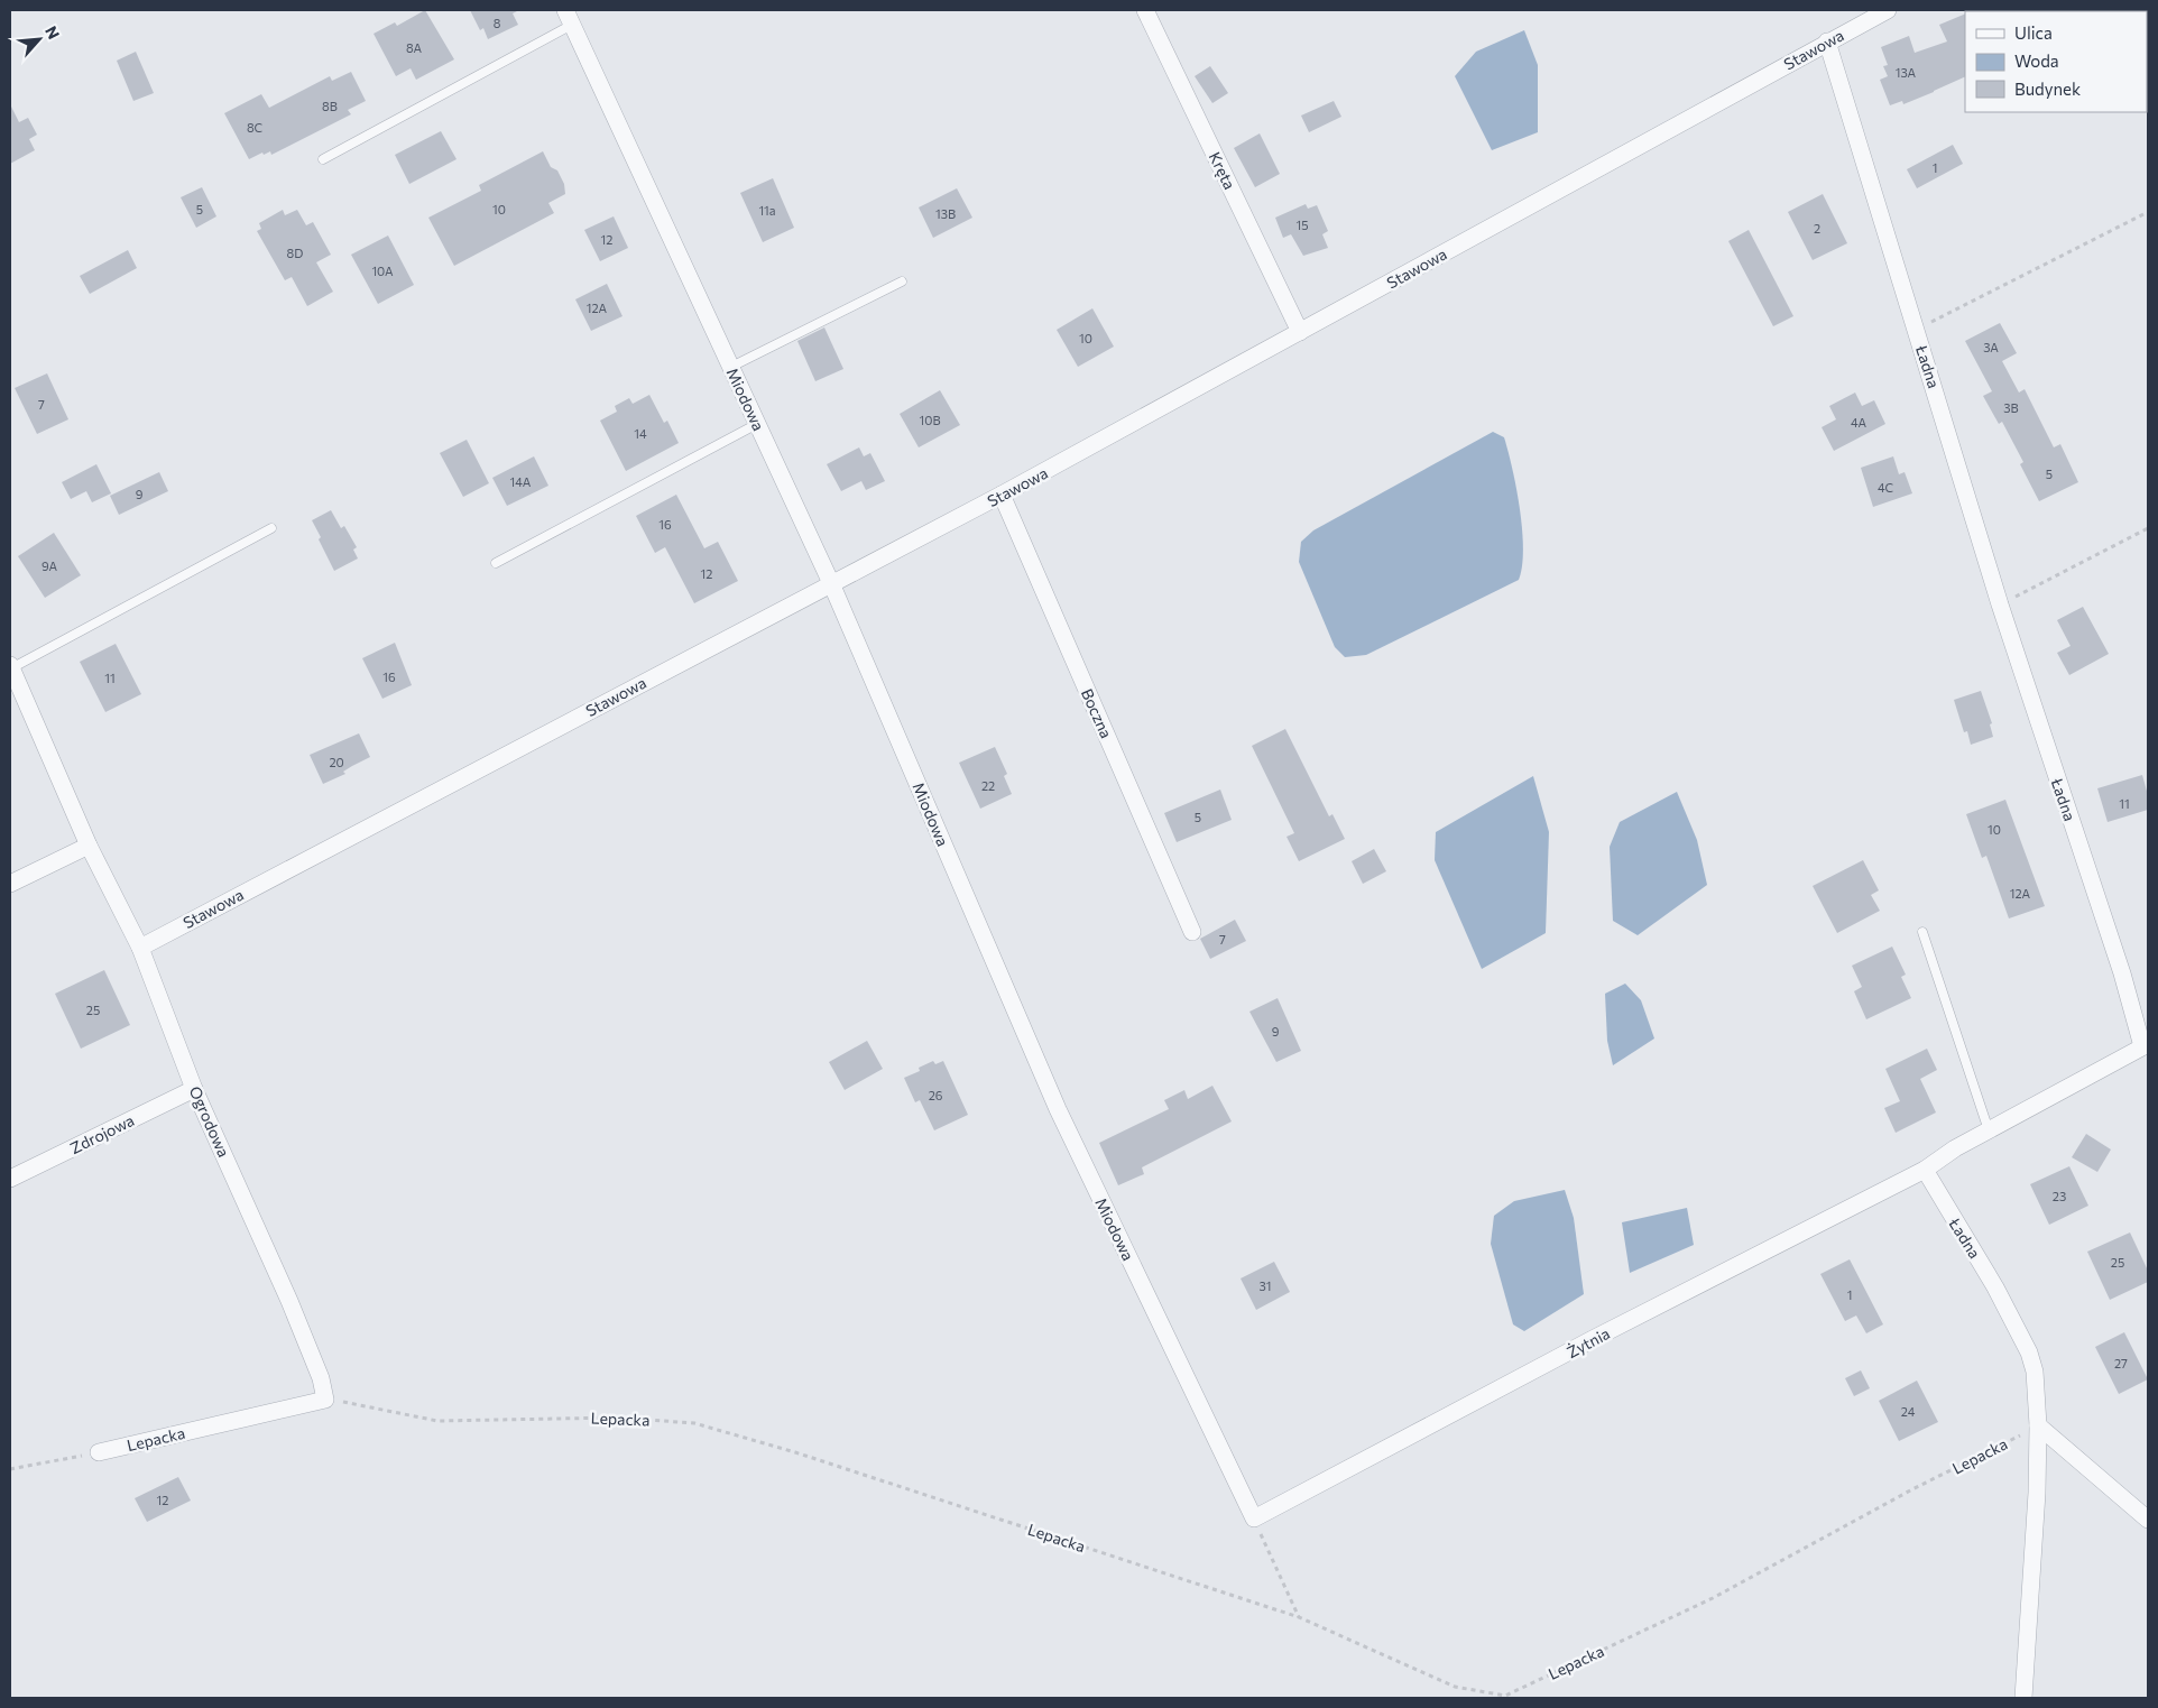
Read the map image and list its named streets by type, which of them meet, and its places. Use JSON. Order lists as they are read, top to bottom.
{
  "streets": {
    "street": [
      "Stawowa",
      "Kręta",
      "Ładna",
      "Miodowa",
      "Boczna",
      "Ogrodowa",
      "Zdrojowa",
      "Żytnia",
      "Lepacka"
    ]
  },
  "crossings": [
    ["Stawowa", "Kręta"],
    ["Stawowa", "Ładna"],
    ["Stawowa", "Miodowa"],
    ["Stawowa", "Boczna"],
    ["Stawowa", "Ogrodowa"],
    ["Ładna", "Żytnia"],
    ["Ładna", "Lepacka"],
    ["Miodowa", "Żytnia"],
    ["Ogrodowa", "Zdrojowa"],
    ["Ogrodowa", "Lepacka"]
  ],
  "house_numbers": [
    "8",
    "8A",
    "13A",
    "8B",
    "8C",
    "1",
    "5",
    "10",
    "11a",
    "13B",
    "15",
    "2",
    "12",
    "8D",
    "10A",
    "12A",
    "10",
    "3A",
    "7",
    "3B",
    "10B",
    "4A",
    "14",
    "5",
    "14A",
    "4C",
    "9",
    "16",
    "9A",
    "12",
    "16",
    "11",
    "20",
    "22",
    "11",
    "5",
    "10",
    "12A",
    "7",
    "25",
    "9",
    "26",
    "23",
    "25",
    "31",
    "1",
    "27",
    "24",
    "12"
  ],
  "legend": ["Ulica", "Woda", "Budynek"],
  "north": "top right"
}
